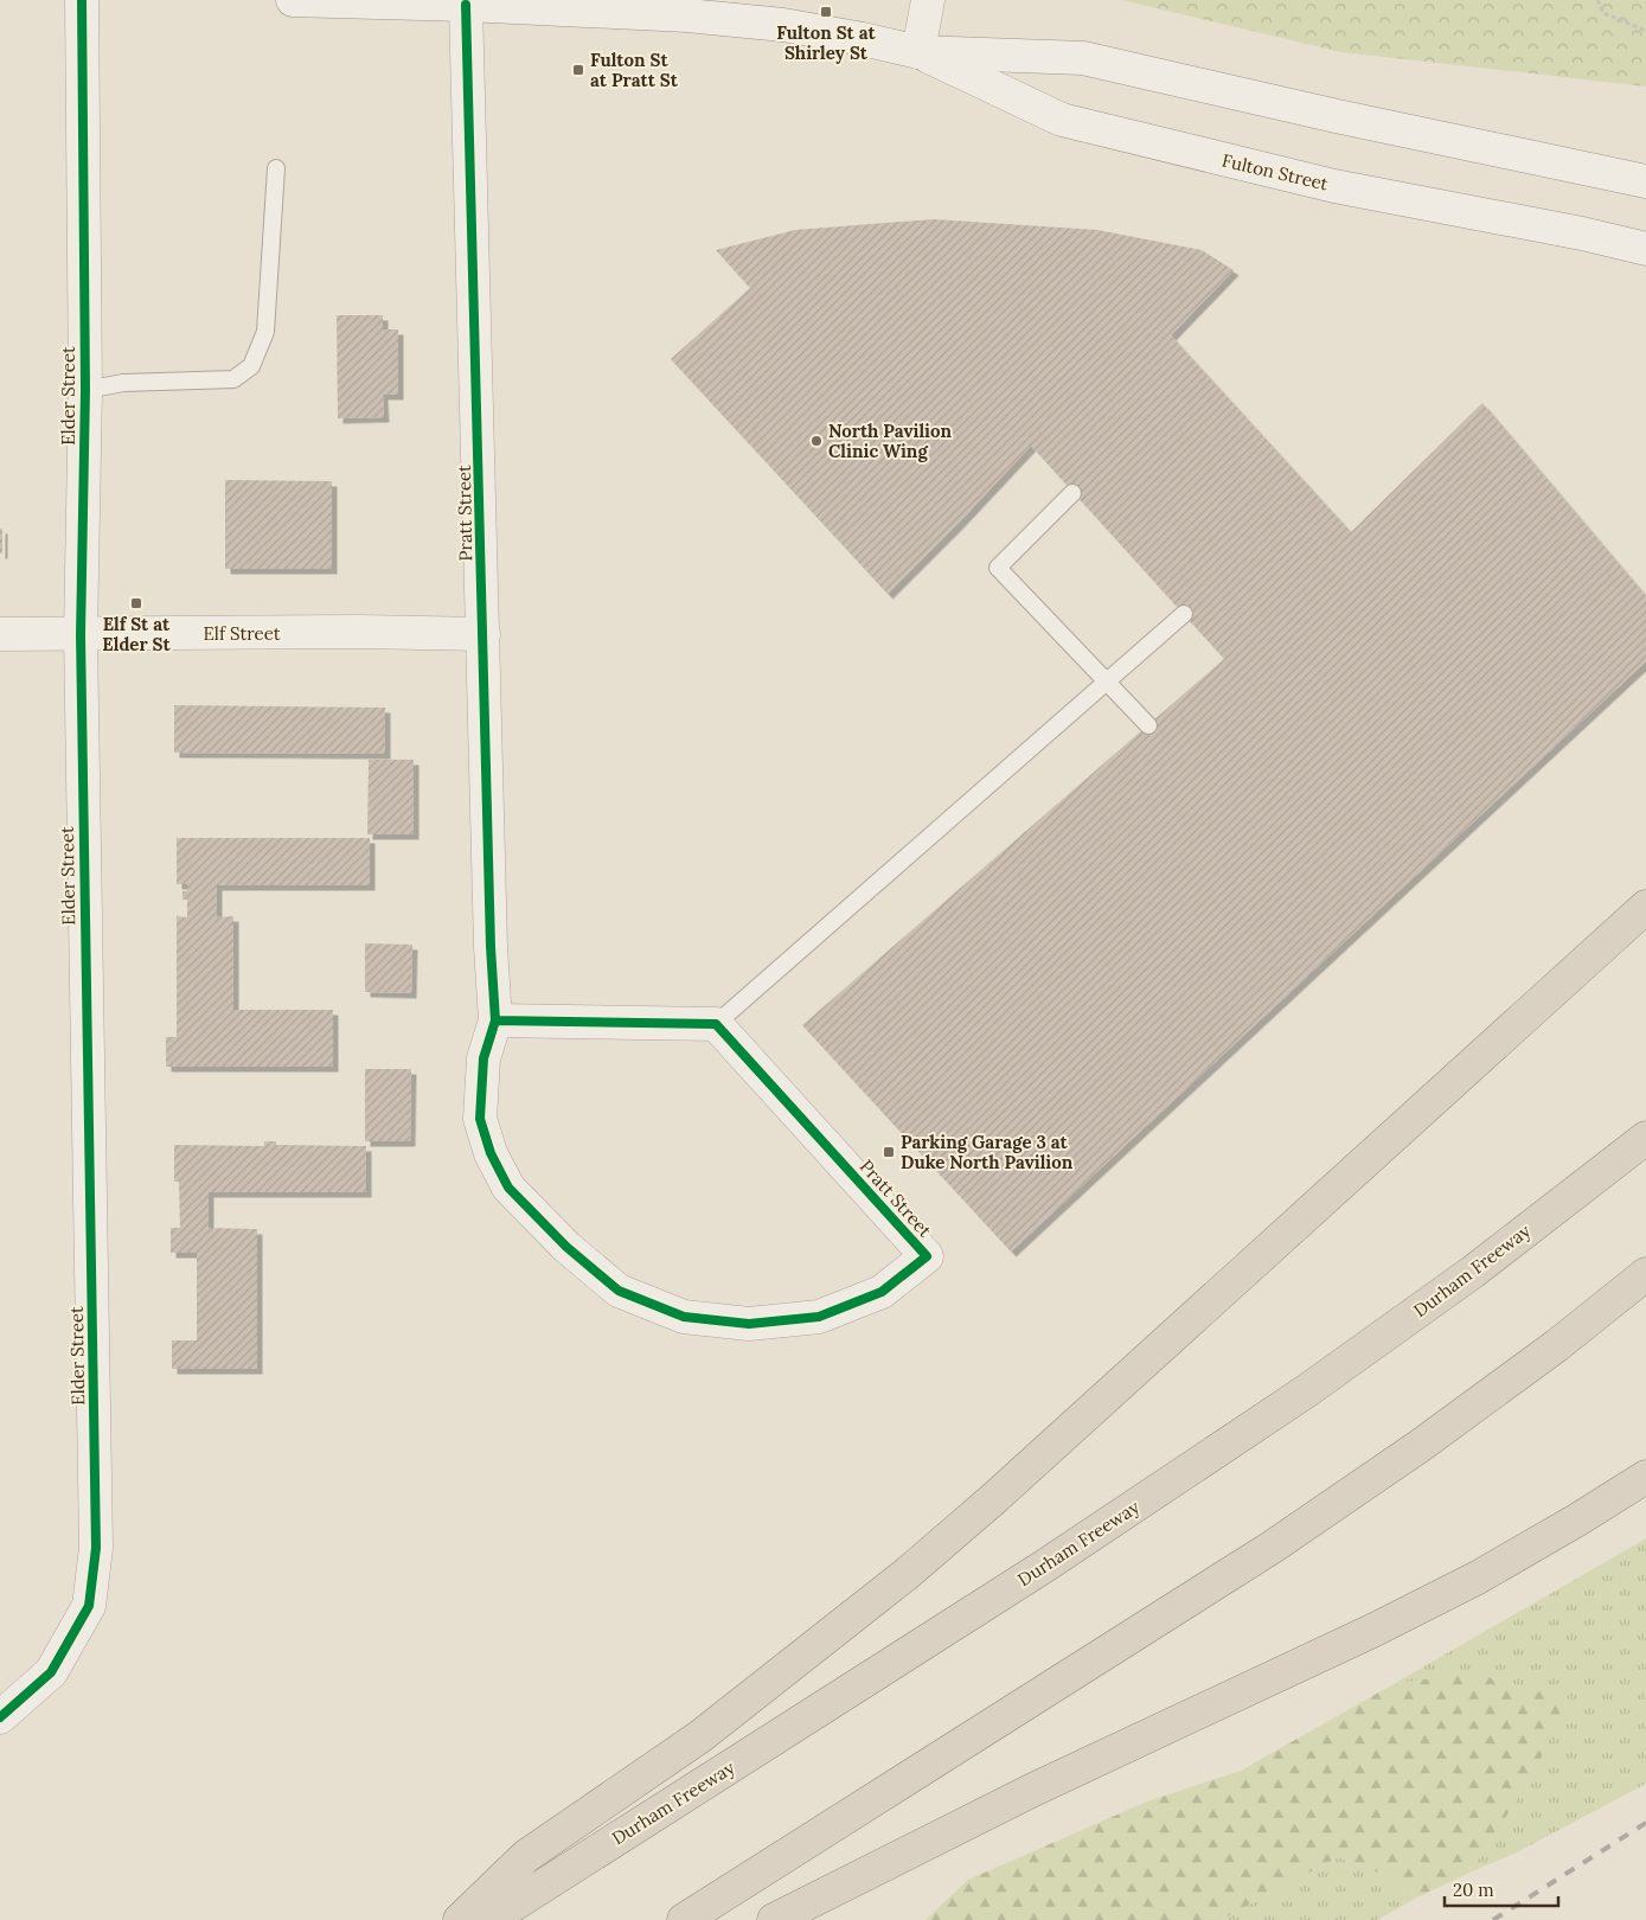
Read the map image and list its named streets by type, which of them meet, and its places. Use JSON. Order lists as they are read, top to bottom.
{
  "streets": {
    "highway": ["Durham Freeway"],
    "street": [
      "Fulton Street",
      "Elder Street",
      "Pratt Street",
      "Elf Street"
    ]
  },
  "crossings": [
    ["Fulton Street", "Pratt Street"],
    ["Elder Street", "Elf Street"],
    ["Pratt Street", "Elf Street"]
  ],
  "places": {
    "transit": [
      "Fulton St at Shirley St",
      "Fulton St at Pratt St",
      "Elf St at Elder St",
      "Parking Garage 3 at Duke North Pavilion"
    ],
    "other": ["North Pavilion Clinic Wing"]
  },
  "scale_bar": "20 m"
}
